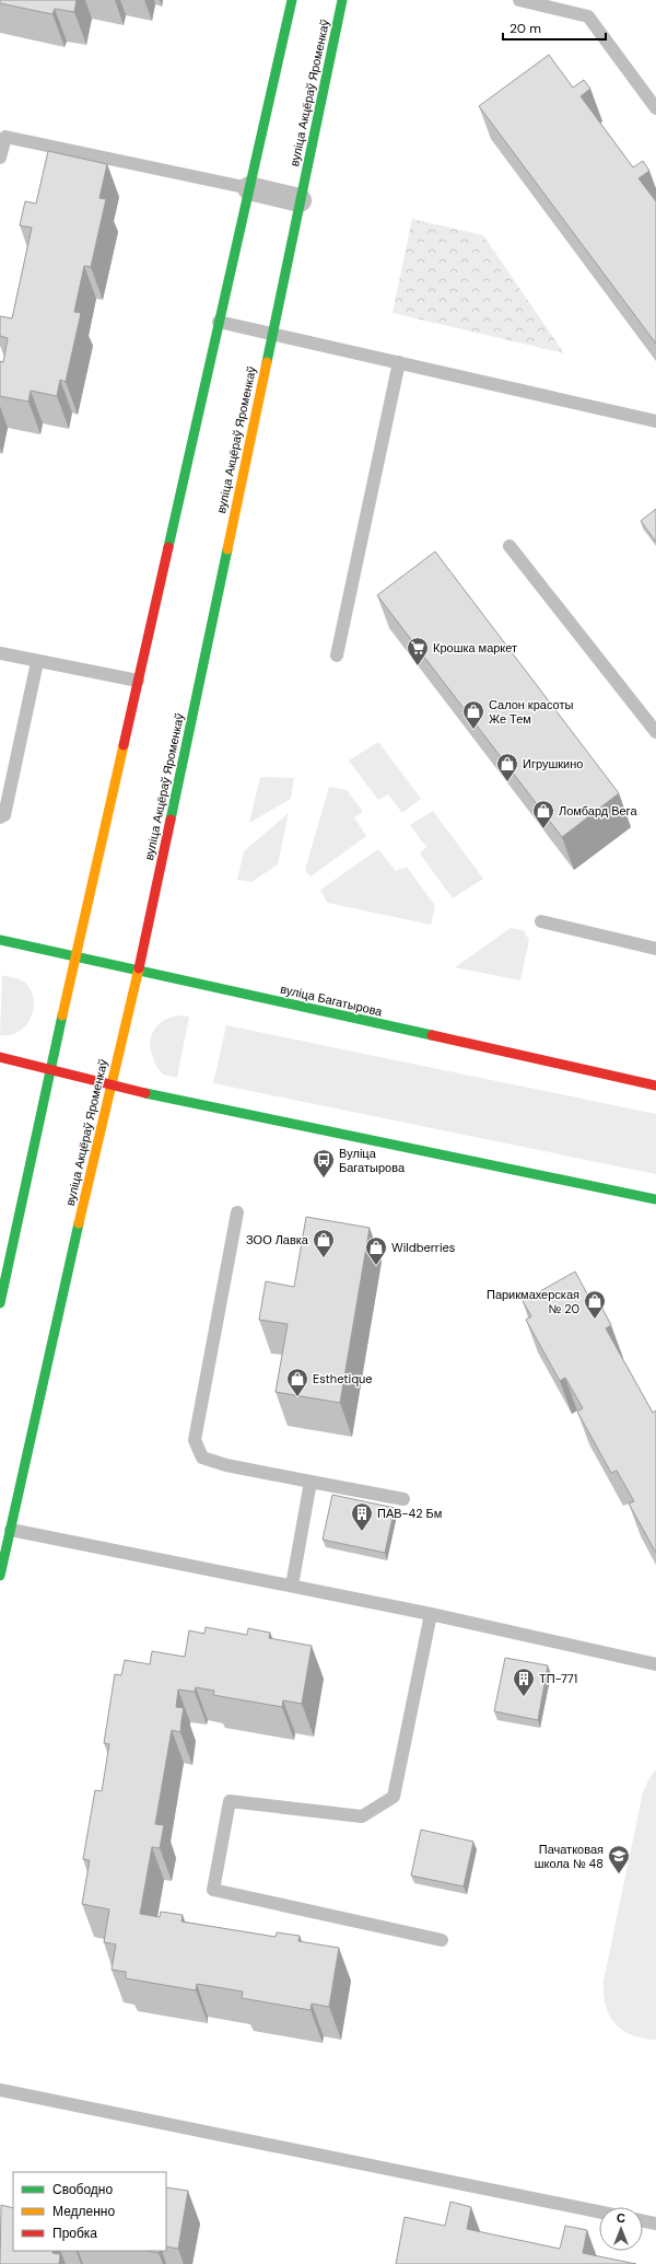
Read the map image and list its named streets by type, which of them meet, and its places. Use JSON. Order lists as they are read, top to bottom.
{
  "streets": {
    "street": ["вуліца Акцёраў Яроменкаў", "вуліца Багатырова"]
  },
  "crossings": [
    ["вуліца Акцёраў Яроменкаў", "вуліца Багатырова"]
  ],
  "places": {
    "supermarket": ["Крошка маркет"],
    "shop": [
      "Салон красоты Же Тем",
      "Игрушкино",
      "Ломбард Вега",
      "ЗОО Лавка",
      "Wildberries",
      "Парикмахерская № 20",
      "Esthetique"
    ],
    "bus stop": ["Вуліца Багатырова"],
    "building": ["ПАВ-42 Бм", "ТП-771"],
    "school or university": ["Пачатковая школа № 48"]
  },
  "legend": ["Свободно", "Медленно", "Пробка"],
  "scale_bar": "20 m",
  "north": "top"
}
